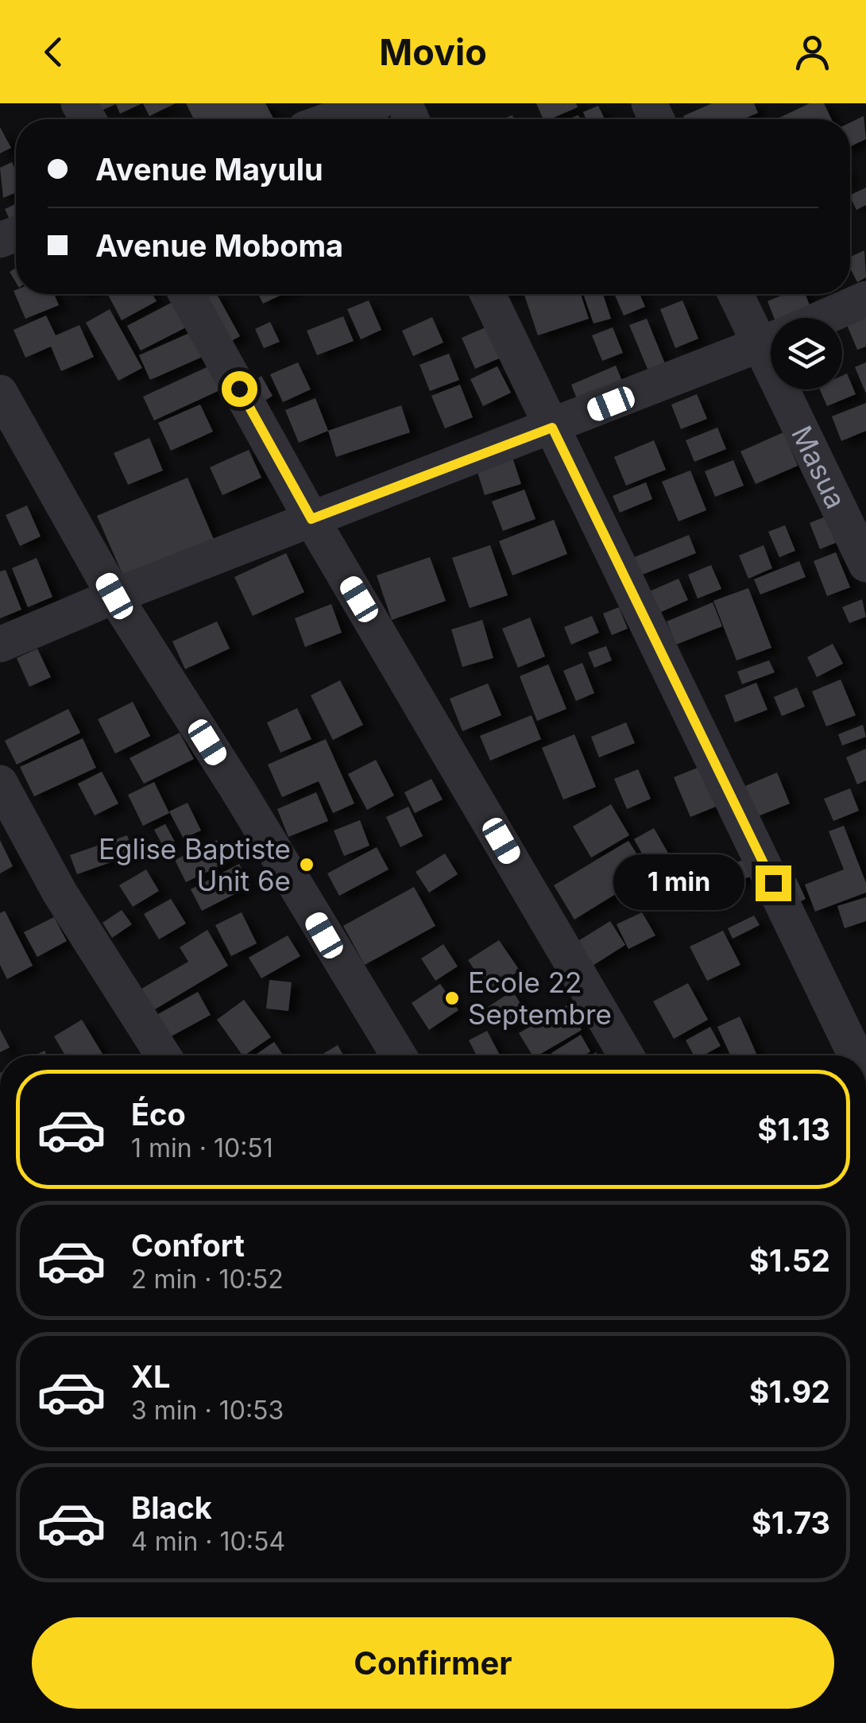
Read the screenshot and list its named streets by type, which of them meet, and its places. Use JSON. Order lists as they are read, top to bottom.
{
  "streets": {
    "street": ["Masua"]
  },
  "places": ["Eglise Baptiste Unit 6e", "Ecole 22 Septembre"],
  "page": {
    "header": "Movio",
    "banner": ["Avenue Mayulu", "Avenue Moboma"],
    "bubble": "1 min",
    "list": [
      {
        "name": "Éco",
        "note": "1 min · 10:51",
        "value": "$1.13"
      },
      {
        "name": "Confort",
        "note": "2 min · 10:52",
        "value": "$1.52"
      },
      {
        "name": "XL",
        "note": "3 min · 10:53",
        "value": "$1.92"
      },
      {
        "name": "Black",
        "note": "4 min · 10:54",
        "value": "$1.73"
      }
    ],
    "buttons": "Confirmer"
  }
}
